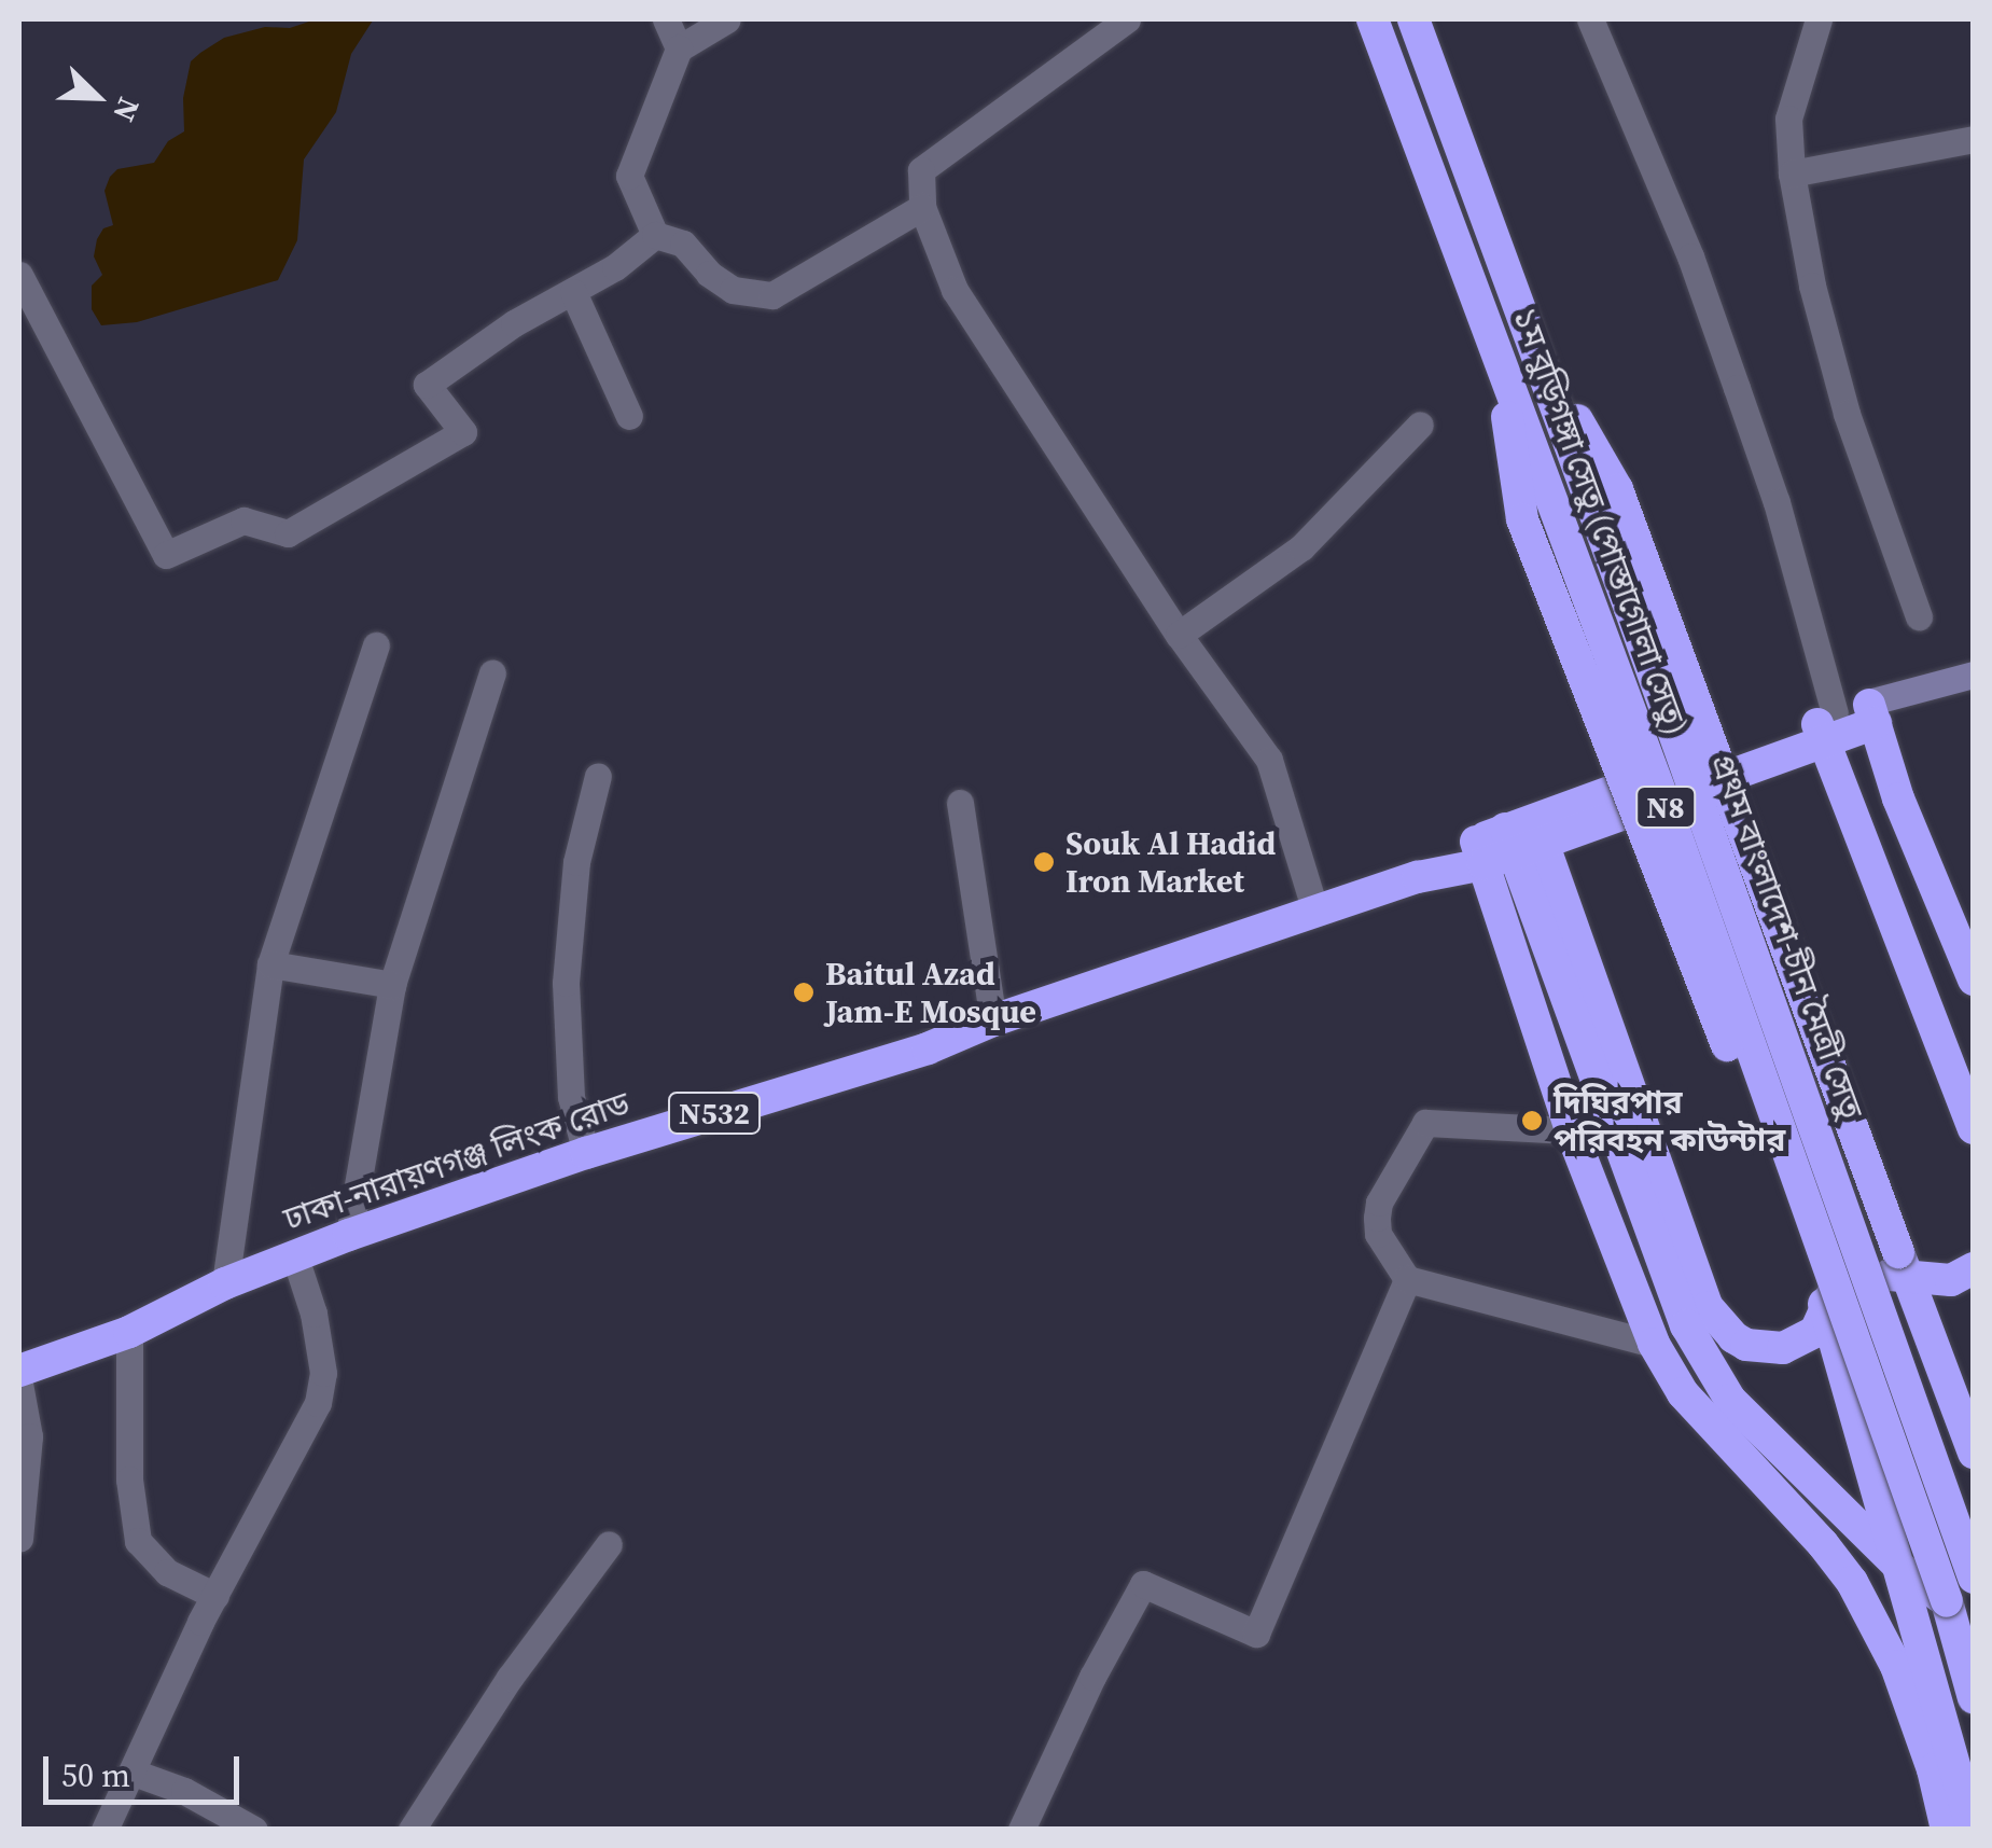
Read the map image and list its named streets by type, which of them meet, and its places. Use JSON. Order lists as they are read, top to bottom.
{
  "streets": {
    "highway": [
      "১ম বুড়িগঙ্গা সেতু (পোস্তাগোলা সেতু)",
      "N8",
      "প্রথম বাংলাদেশ-চীন মৈত্রী সেতু",
      "N532",
      "ঢাকা-নারায়ণগঞ্জ লিংক রোড"
    ]
  },
  "crossings": [
    ["১ম বুড়িগঙ্গা সেতু (পোস্তাগোলা সেতু)", "N8"]
  ],
  "places": ["Souk Al Hadid Iron Market", "Baitul Azad Jam-E Mosque", "দিঘিরপার পরিবহন কাউন্টার"],
  "scale_bar": "50 m",
  "north": "bottom right"
}
